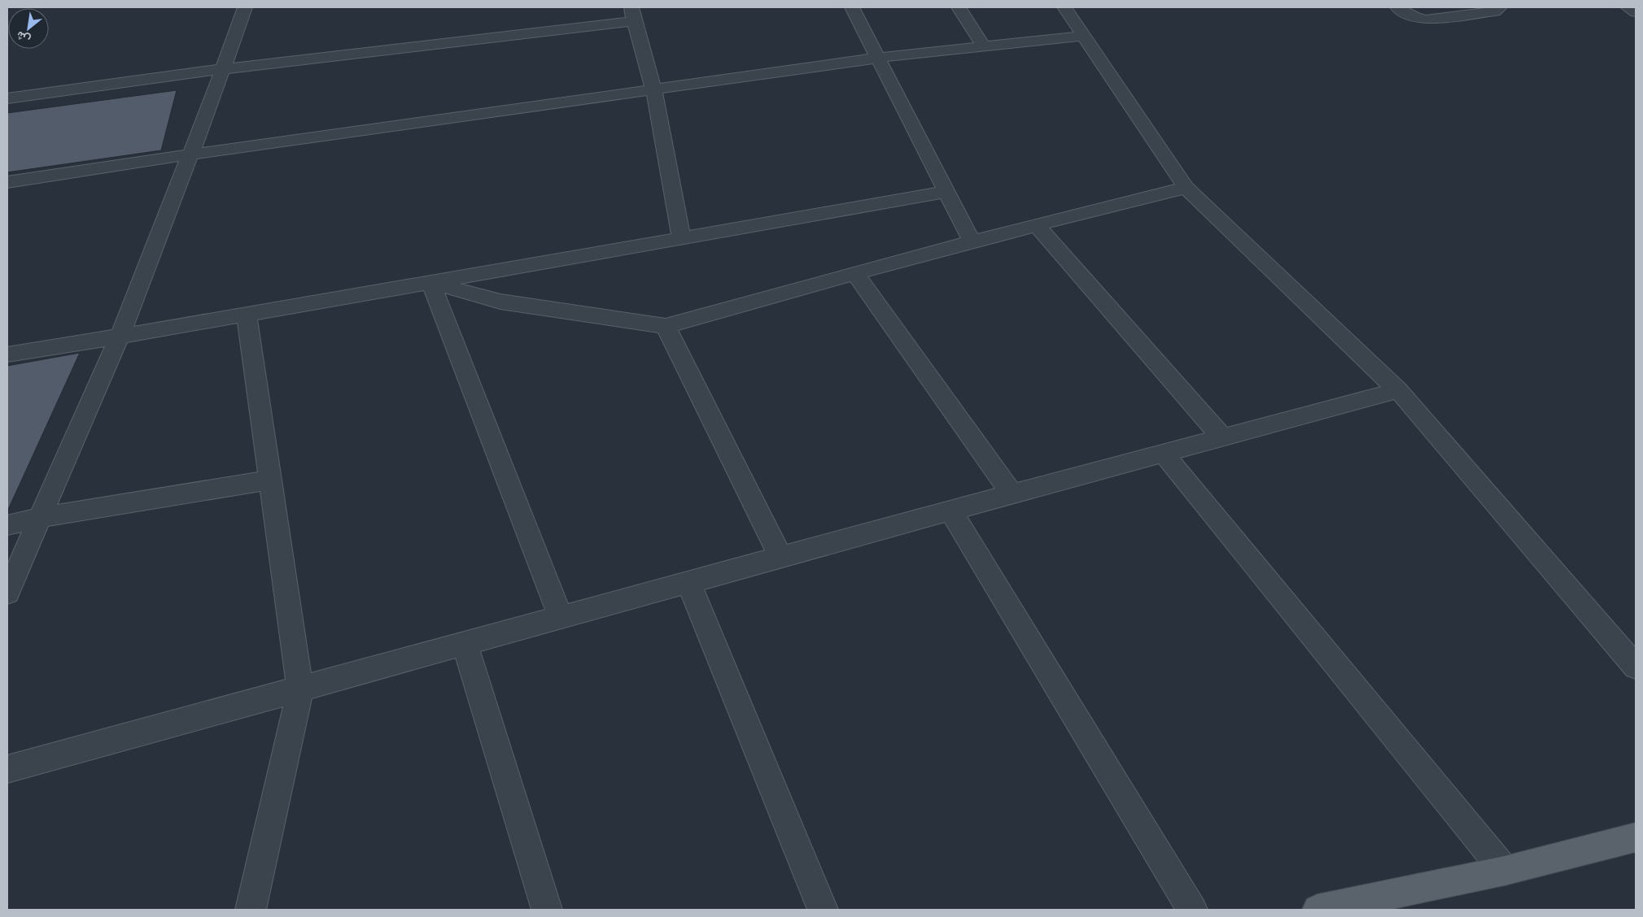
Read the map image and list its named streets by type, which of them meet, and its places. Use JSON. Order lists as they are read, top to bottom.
{
  "north": "bottom left"
}
